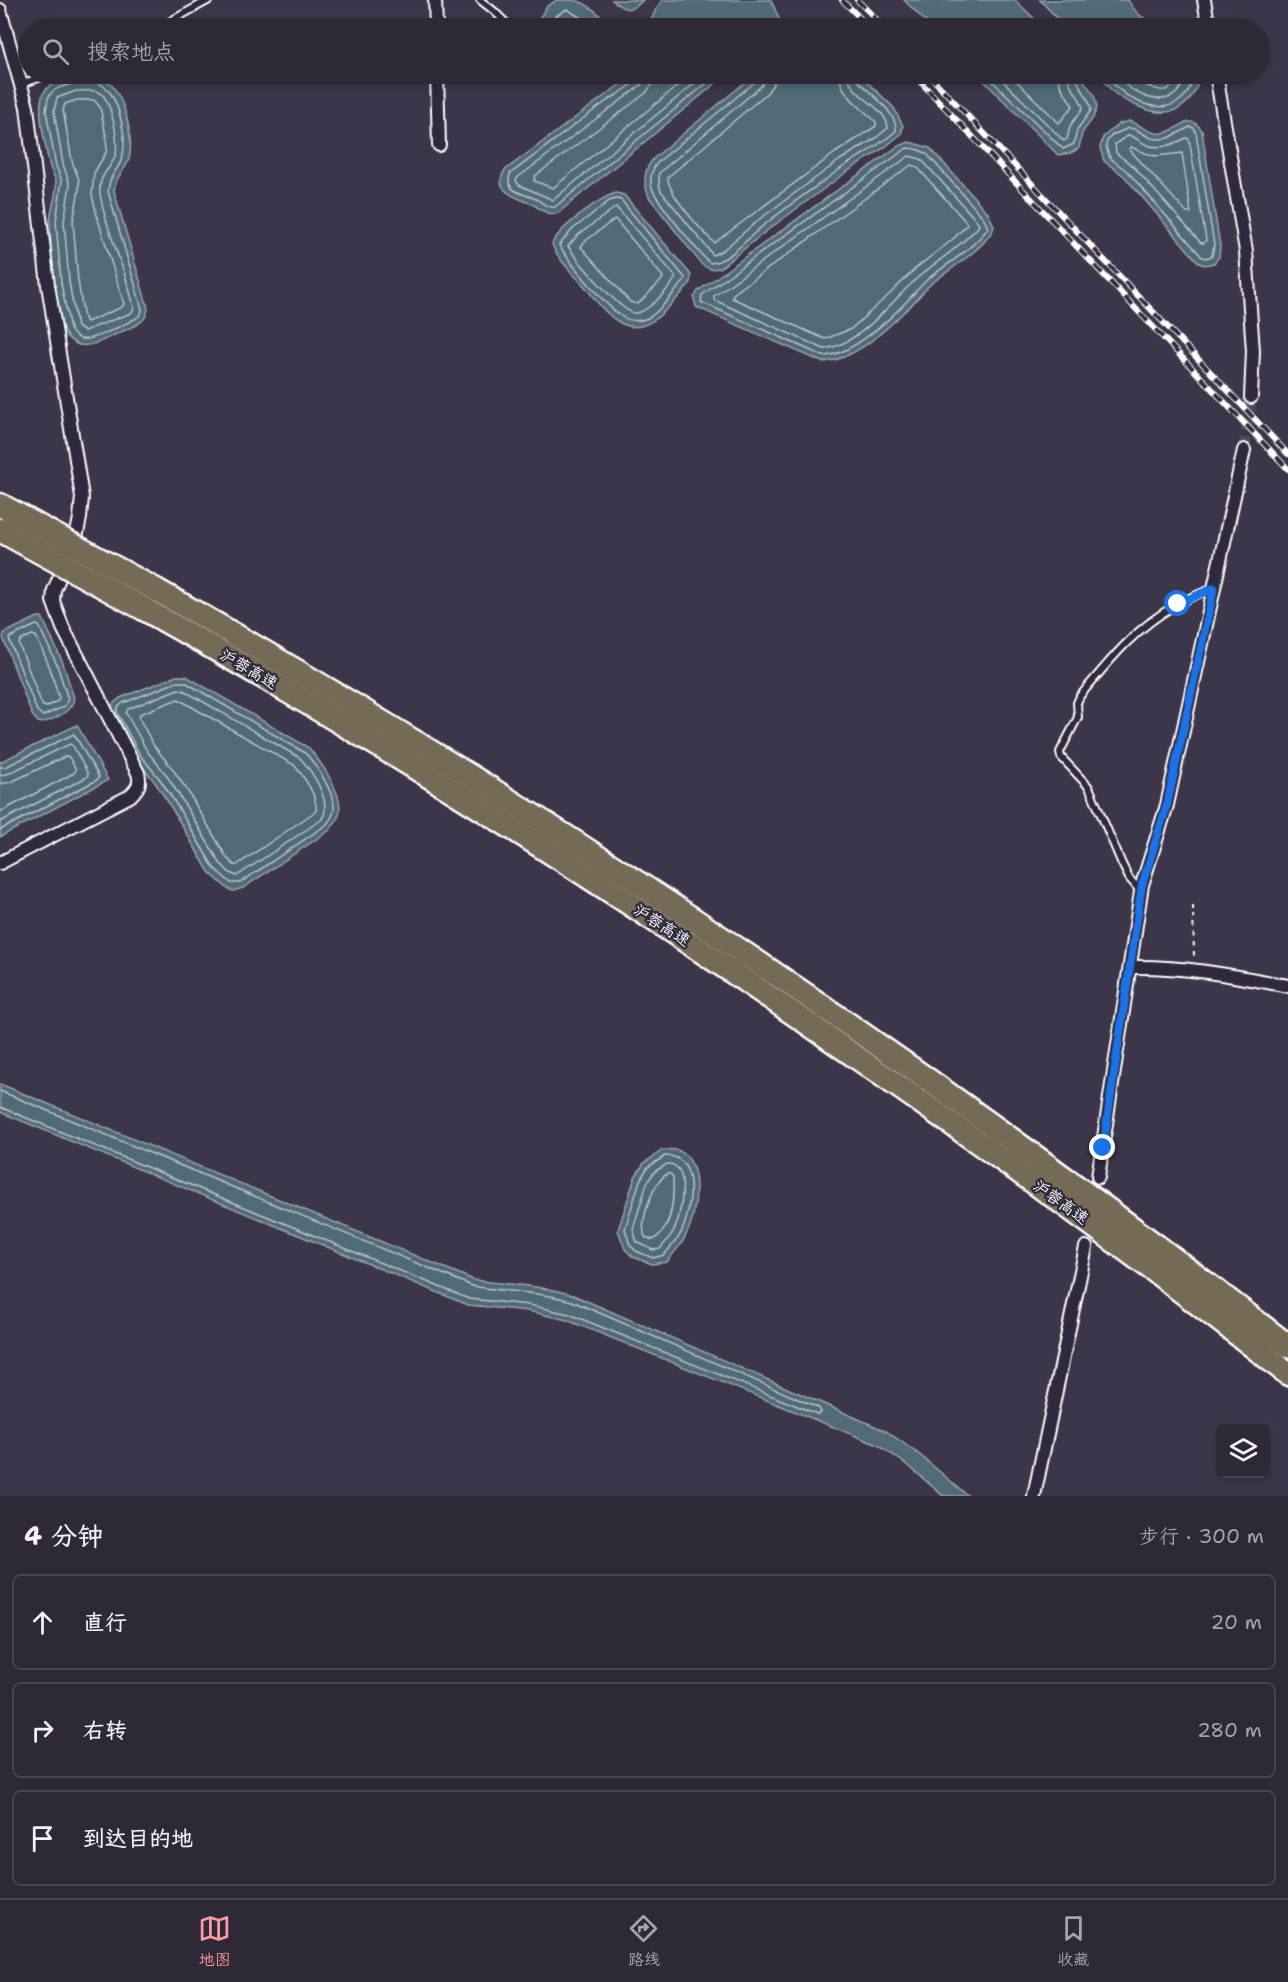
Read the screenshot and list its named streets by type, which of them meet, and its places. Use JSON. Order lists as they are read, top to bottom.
{
  "streets": {
    "highway": ["沪蓉高速"]
  },
  "page": {
    "search": "搜索地点",
    "heading": ["4 分钟", "步行 · 300 m"],
    "list": [
      ["直行", "20 m"],
      ["右转", "280 m"],
      "到达目的地"
    ],
    "nav": ["地图", "路线", "收藏"]
  }
}
